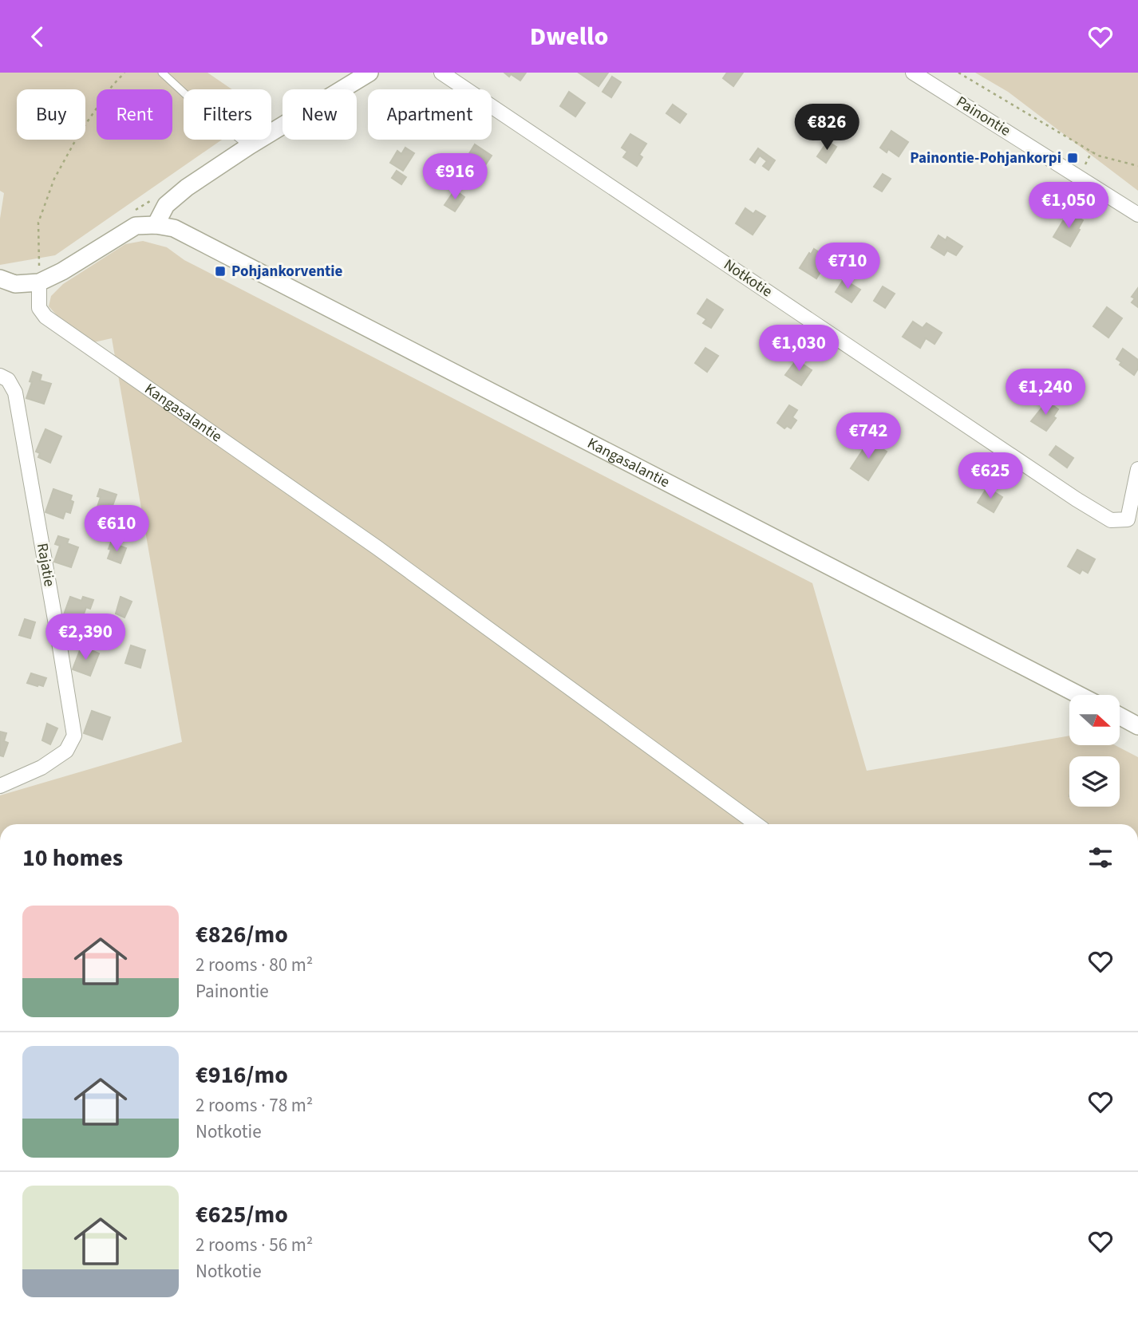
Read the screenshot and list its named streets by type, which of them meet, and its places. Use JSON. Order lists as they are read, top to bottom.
{
  "streets": {
    "main road": ["Kangasalantie"],
    "street": ["Painontie", "Notkotie", "Rajatie"]
  },
  "places": {
    "transit": ["Painontie-Pohjankorpi", "Pohjankorventie"]
  },
  "north": "right",
  "page": {
    "header": "Dwello",
    "chip": [
      "Buy",
      "Rent",
      "Filters",
      "New",
      "Apartment"
    ],
    "price": [
      "€826",
      "€916",
      "€1,050",
      "€710",
      "€1,030",
      "€1,240",
      "€742",
      "€625",
      "€610",
      "€2,390"
    ],
    "heading": "10 homes",
    "list": [
      {
        "name": "€826/mo",
        "note": "2 rooms · 80 m² · Painontie"
      },
      {
        "name": "€916/mo",
        "note": "2 rooms · 78 m² · Notkotie"
      },
      {
        "name": "€625/mo",
        "note": "2 rooms · 56 m² · Notkotie"
      }
    ]
  }
}
